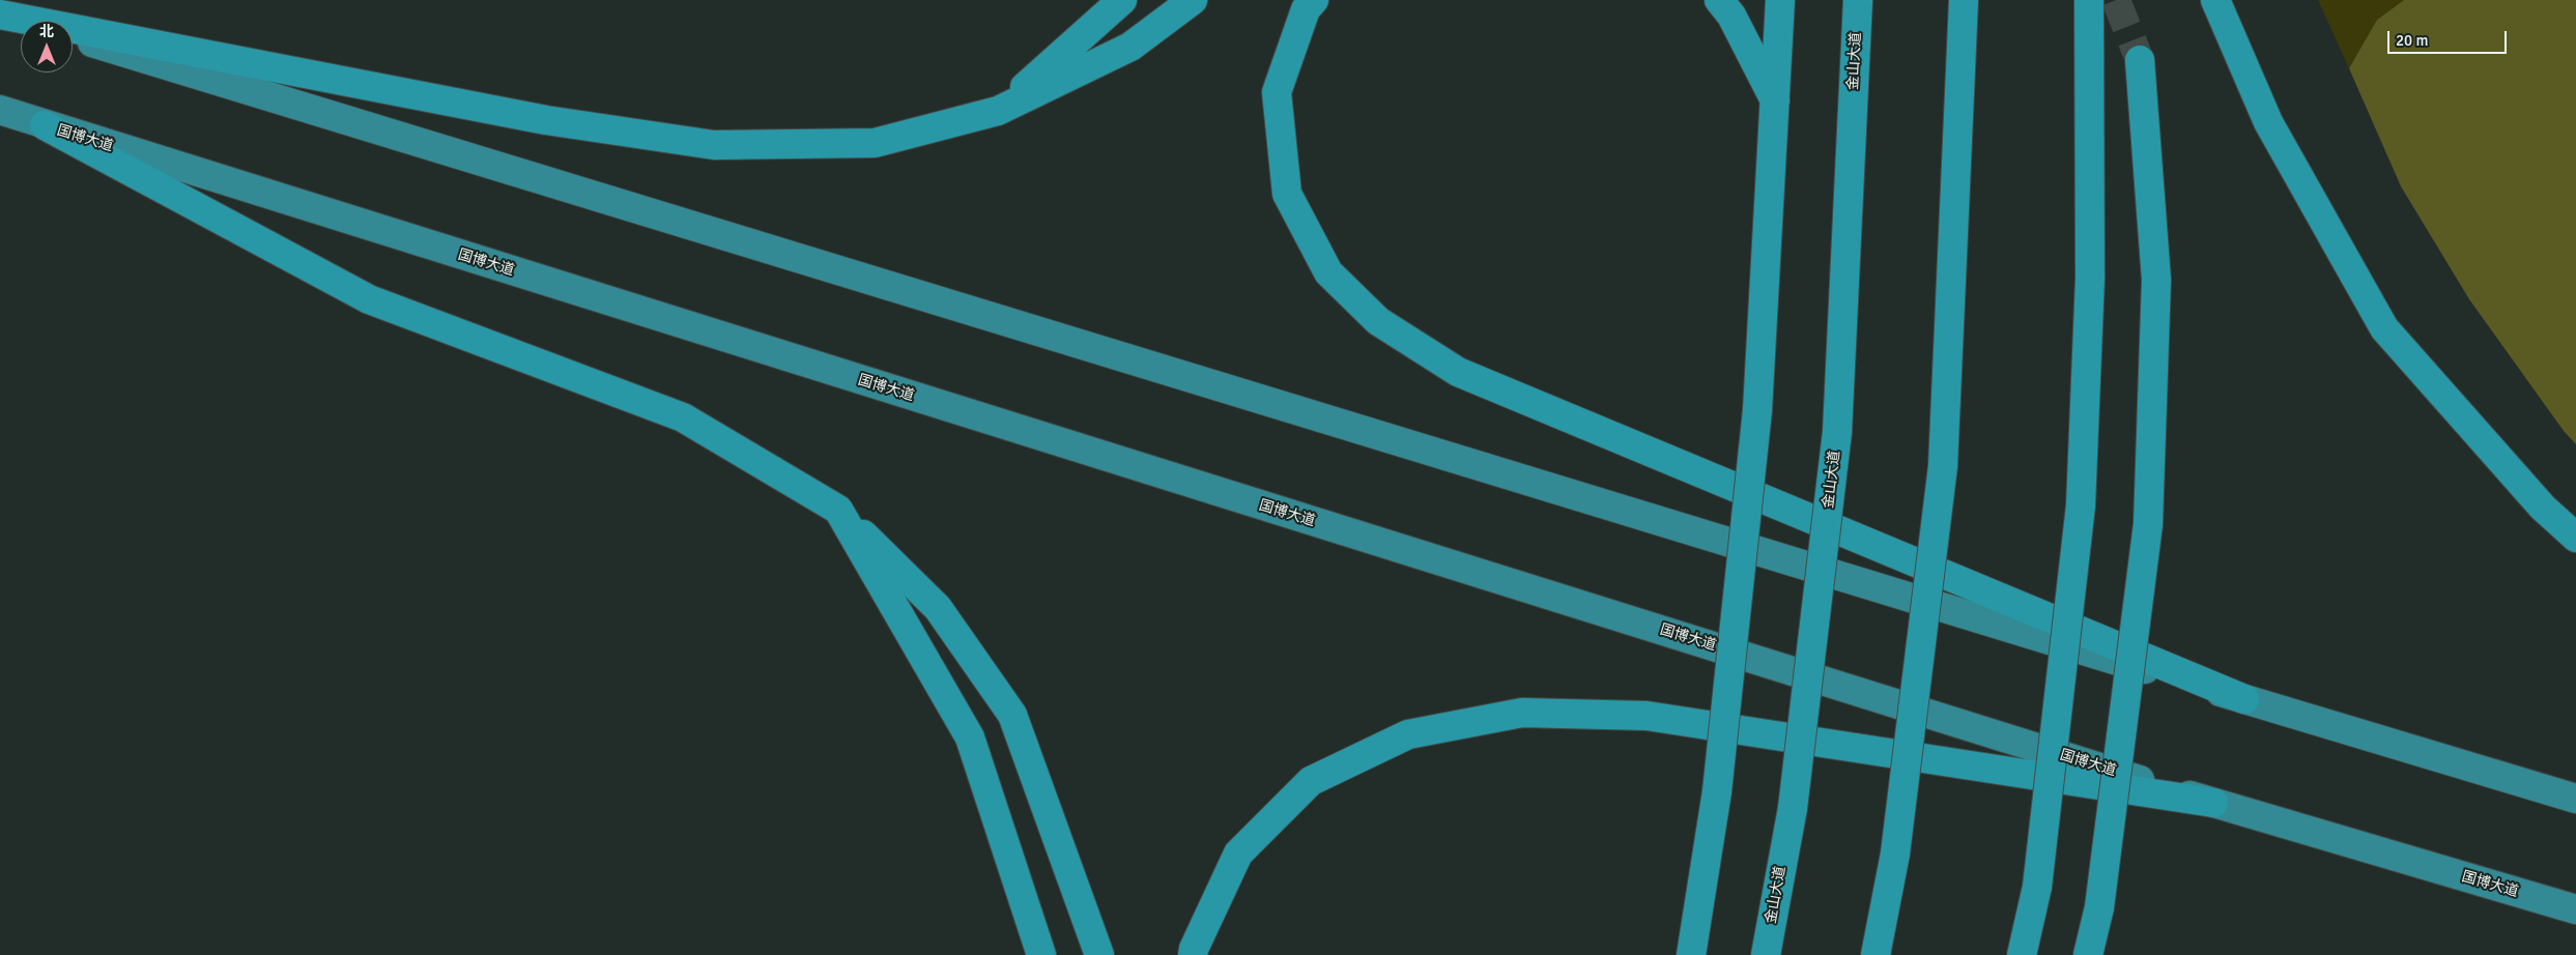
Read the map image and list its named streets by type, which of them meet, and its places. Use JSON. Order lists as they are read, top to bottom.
{
  "streets": {
    "highway": ["金山大道"],
    "main road": ["国博大道"]
  },
  "scale_bar": "20 m",
  "north": "top"
}
